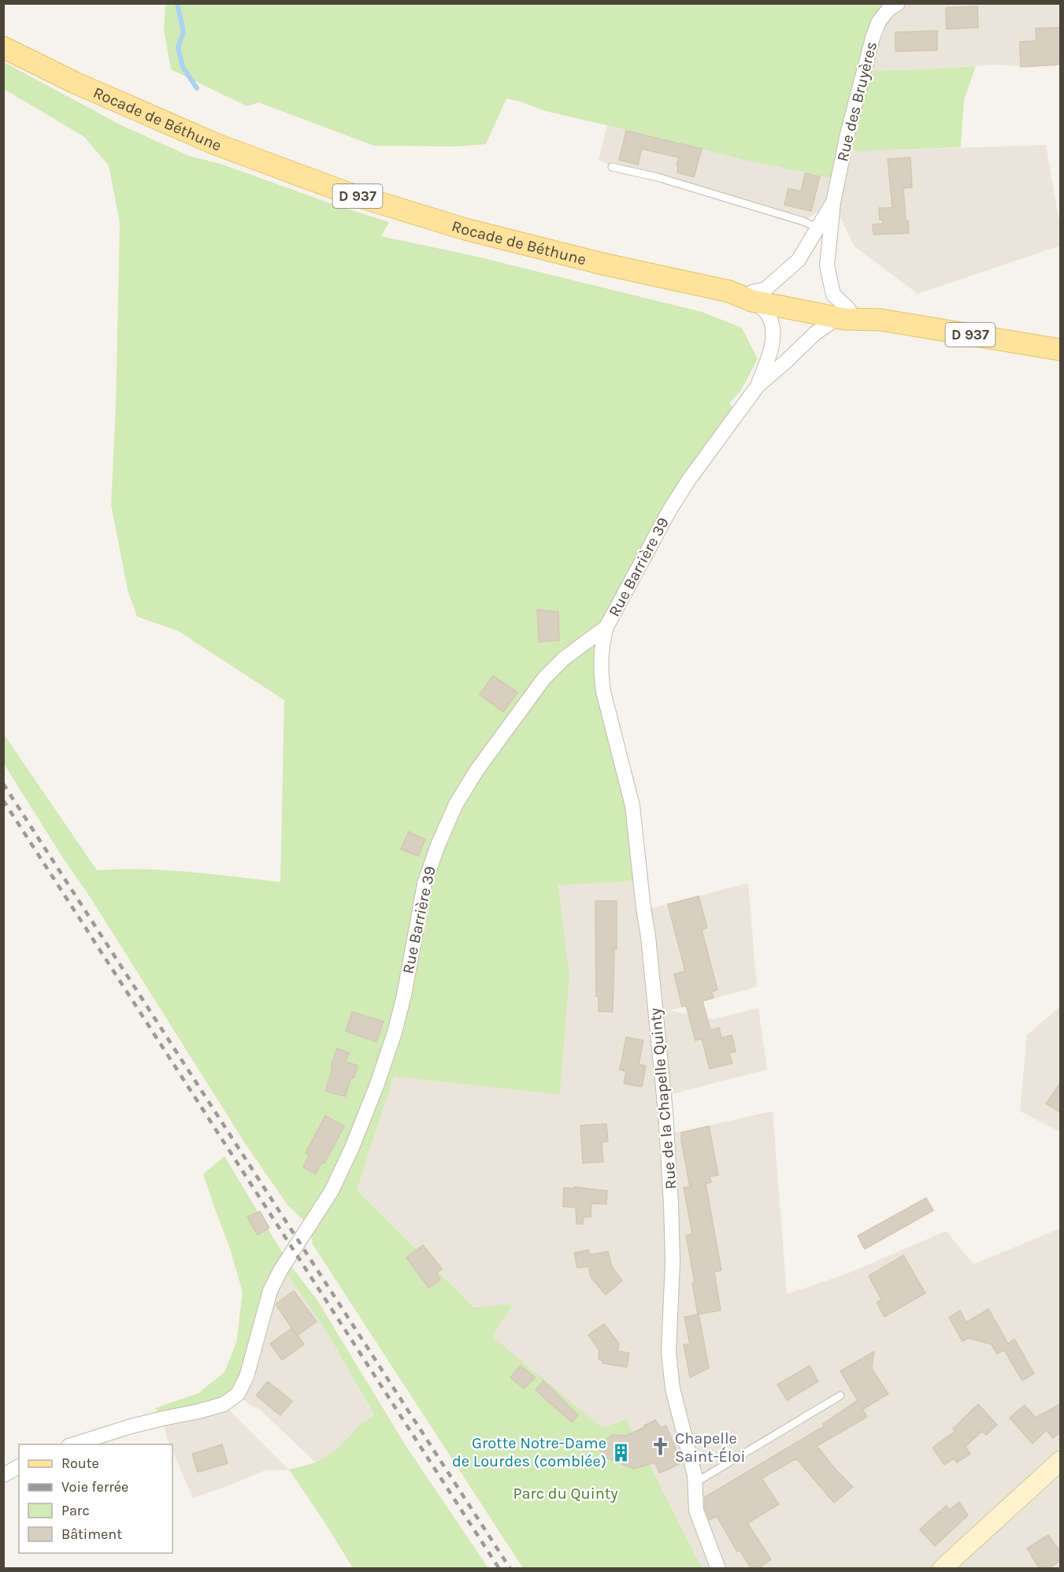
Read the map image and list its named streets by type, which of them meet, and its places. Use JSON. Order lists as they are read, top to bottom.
{
  "streets": {
    "main road": ["Rocade de Béthune", "D 937"],
    "street": ["Rue des Bruyères", "Rue Barrière 39", "Rue de la Chapelle Quinty"]
  },
  "crossings": [
    ["Rue des Bruyères", "Rocade de Béthune"],
    ["Rue des Bruyères", "Rue Barrière 39"],
    ["Rocade de Béthune", "Rue Barrière 39"],
    ["Rue Barrière 39", "Rue de la Chapelle Quinty"]
  ],
  "parks": ["Parc du Quinty"],
  "places": {
    "church": ["Chapelle Saint-Éloi"],
    "building": ["Grotte Notre-Dame de Lourdes (comblée)"]
  },
  "legend": [
    "Route",
    "Voie ferrée",
    "Parc",
    "Bâtiment"
  ]
}
